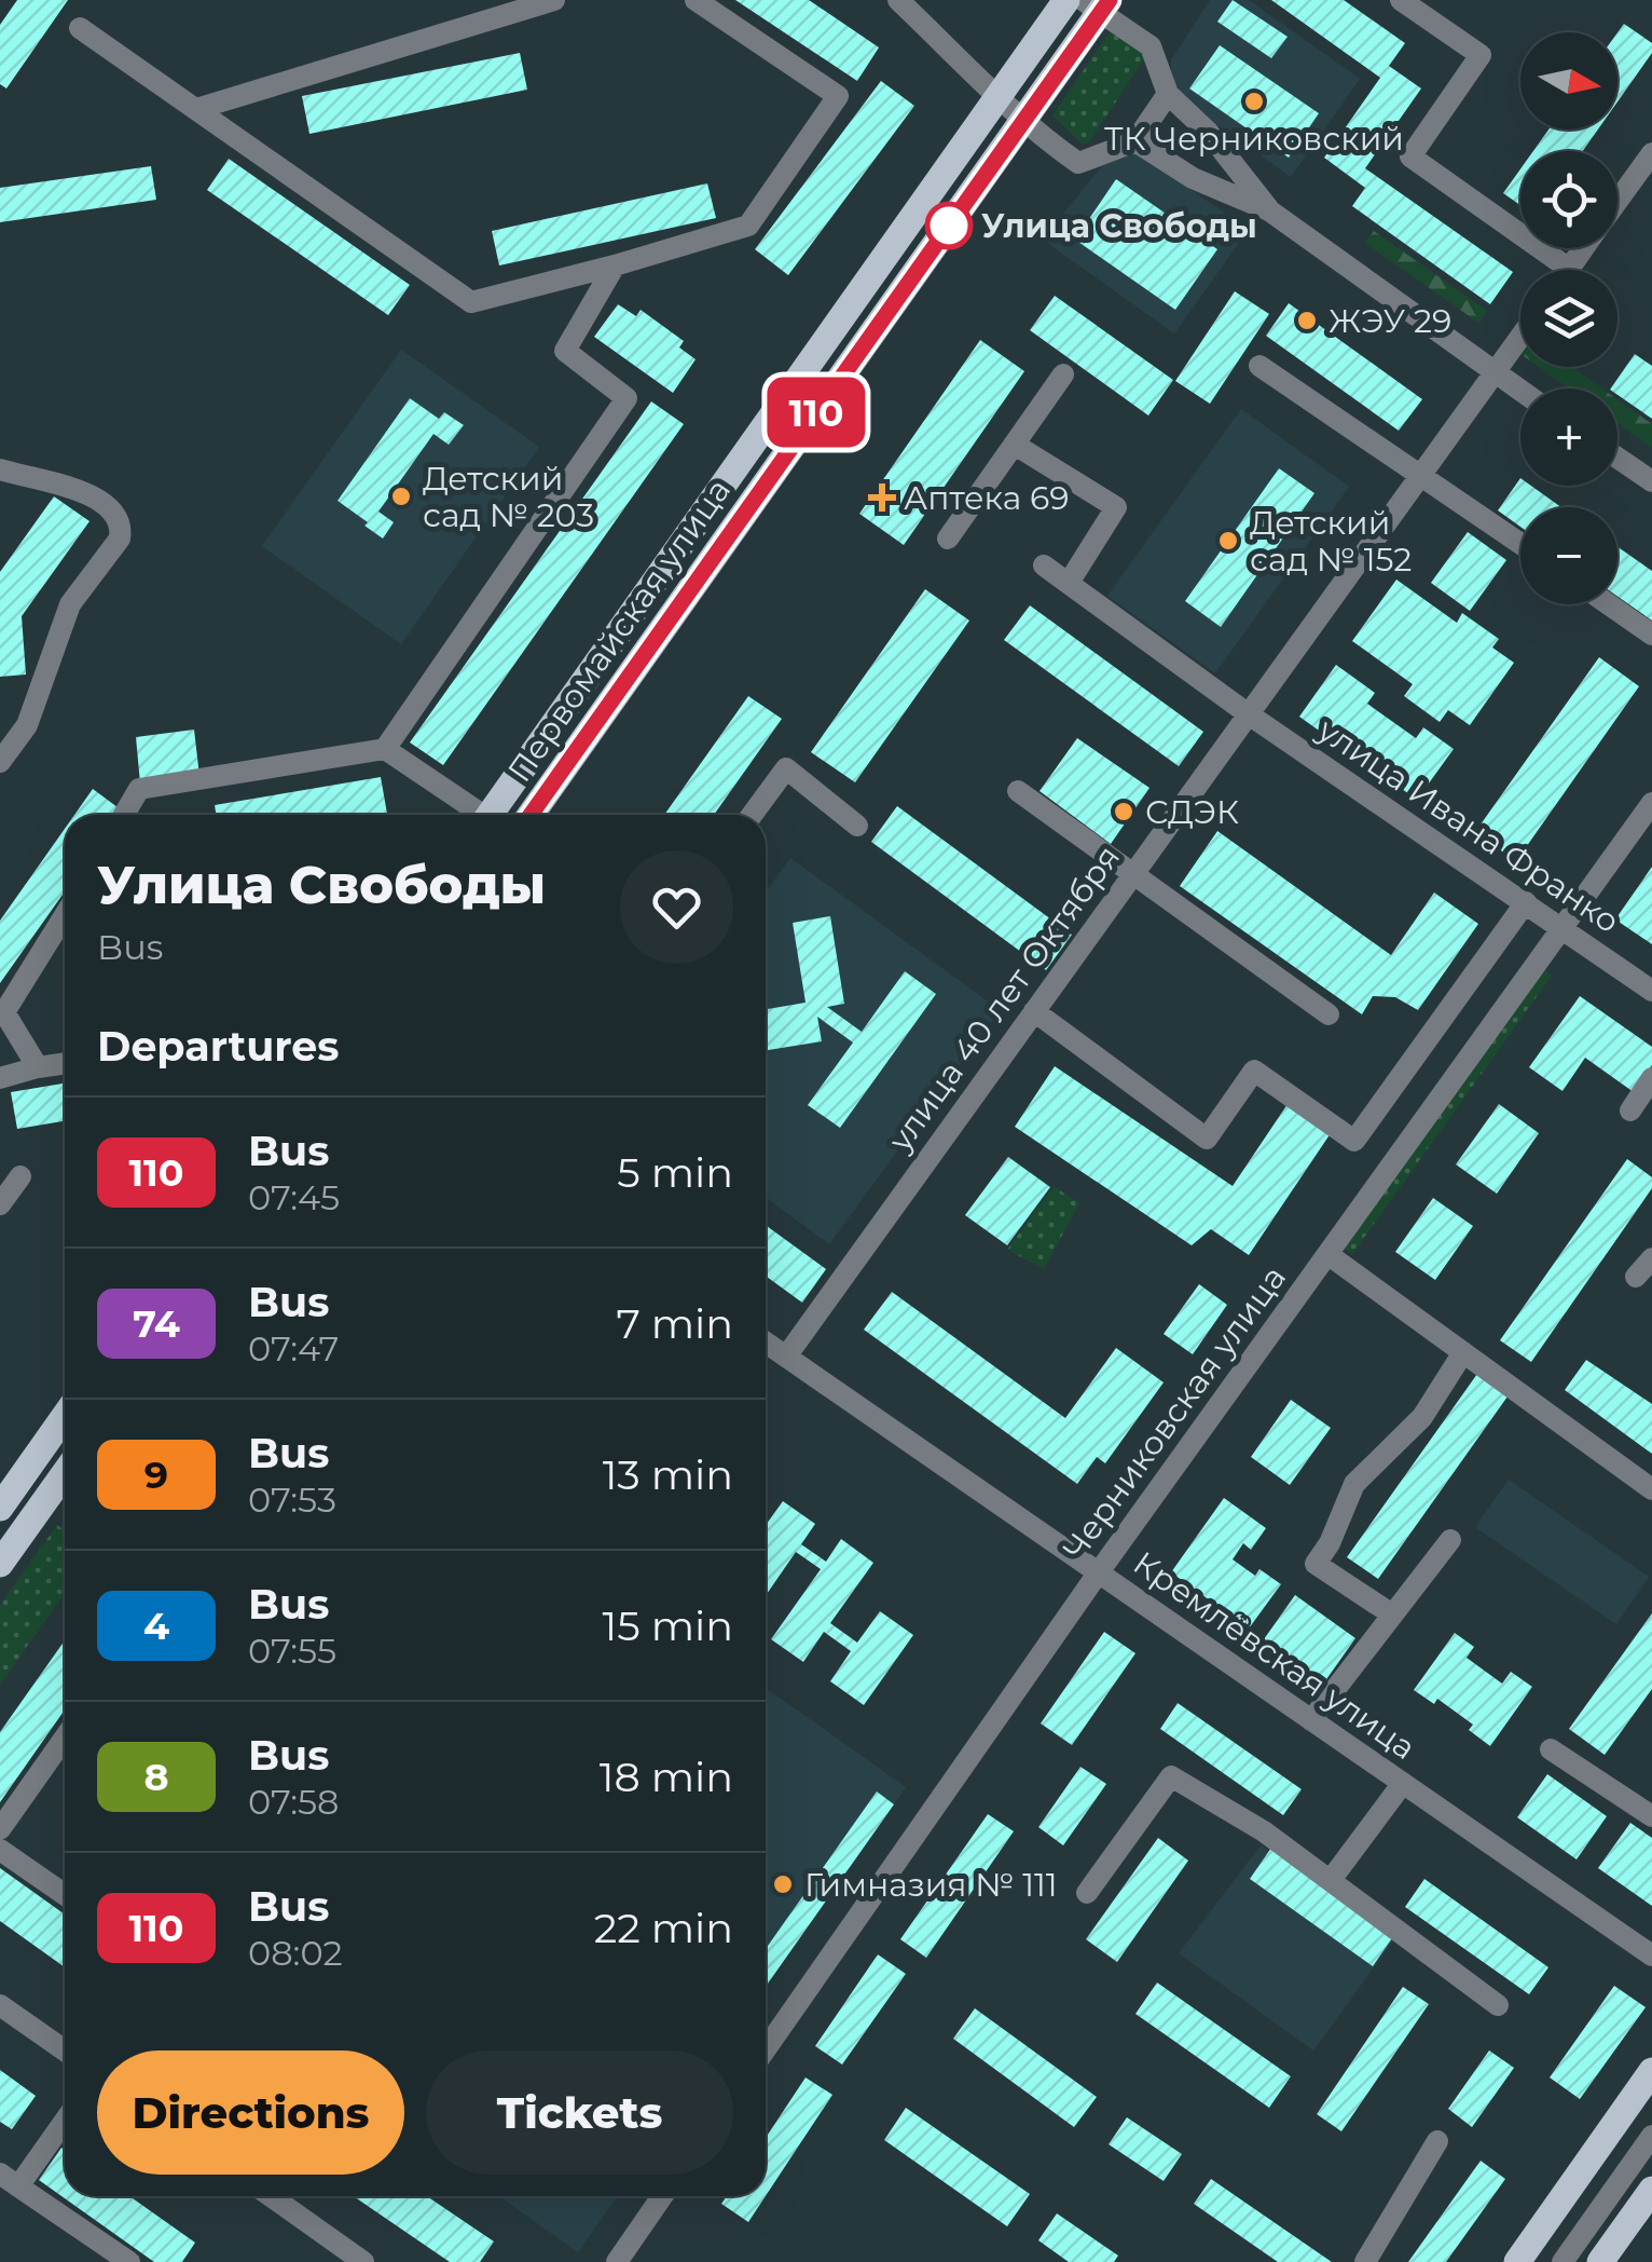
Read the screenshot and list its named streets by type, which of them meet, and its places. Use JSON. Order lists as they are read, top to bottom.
{
  "streets": {
    "main road": ["Первомайская улица"],
    "street": [
      "улица Ивана Франко",
      "улица 40 лет Октября",
      "Черниковская улица",
      "Кремлёвская улица"
    ]
  },
  "crossings": [
    ["улица Ивана Франко", "улица 40 лет Октября"],
    ["улица Ивана Франко", "Черниковская улица"],
    ["улица 40 лет Октября", "Кремлёвская улица"],
    ["Черниковская улица", "Кремлёвская улица"]
  ],
  "places": {
    "other": [
      "ТК Черниковский",
      "Улица Свободы",
      "ЖЭУ 29",
      "Детский сад № 203",
      "Детский сад № 152",
      "СДЭК",
      "Гимназия № 111"
    ],
    "health": ["Аптека 69"]
  },
  "lines": ["bus line 110"],
  "north": "right",
  "page": {
    "on_map": "110",
    "map_buttons": ["+", "−"],
    "heading": [
      ["Улица Свободы", "Bus"],
      "Departures"
    ],
    "list": [
      {
        "mark": "110",
        "name": "Bus",
        "note": "07:45",
        "value": "5 min"
      },
      {
        "mark": "74",
        "name": "Bus",
        "note": "07:47",
        "value": "7 min"
      },
      {
        "mark": "9",
        "name": "Bus",
        "note": "07:53",
        "value": "13 min"
      },
      {
        "mark": "4",
        "name": "Bus",
        "note": "07:55",
        "value": "15 min"
      },
      {
        "mark": "8",
        "name": "Bus",
        "note": "07:58",
        "value": "18 min"
      },
      {
        "mark": "110",
        "name": "Bus",
        "note": "08:02",
        "value": "22 min"
      }
    ],
    "buttons": ["Directions", "Tickets"]
  }
}
